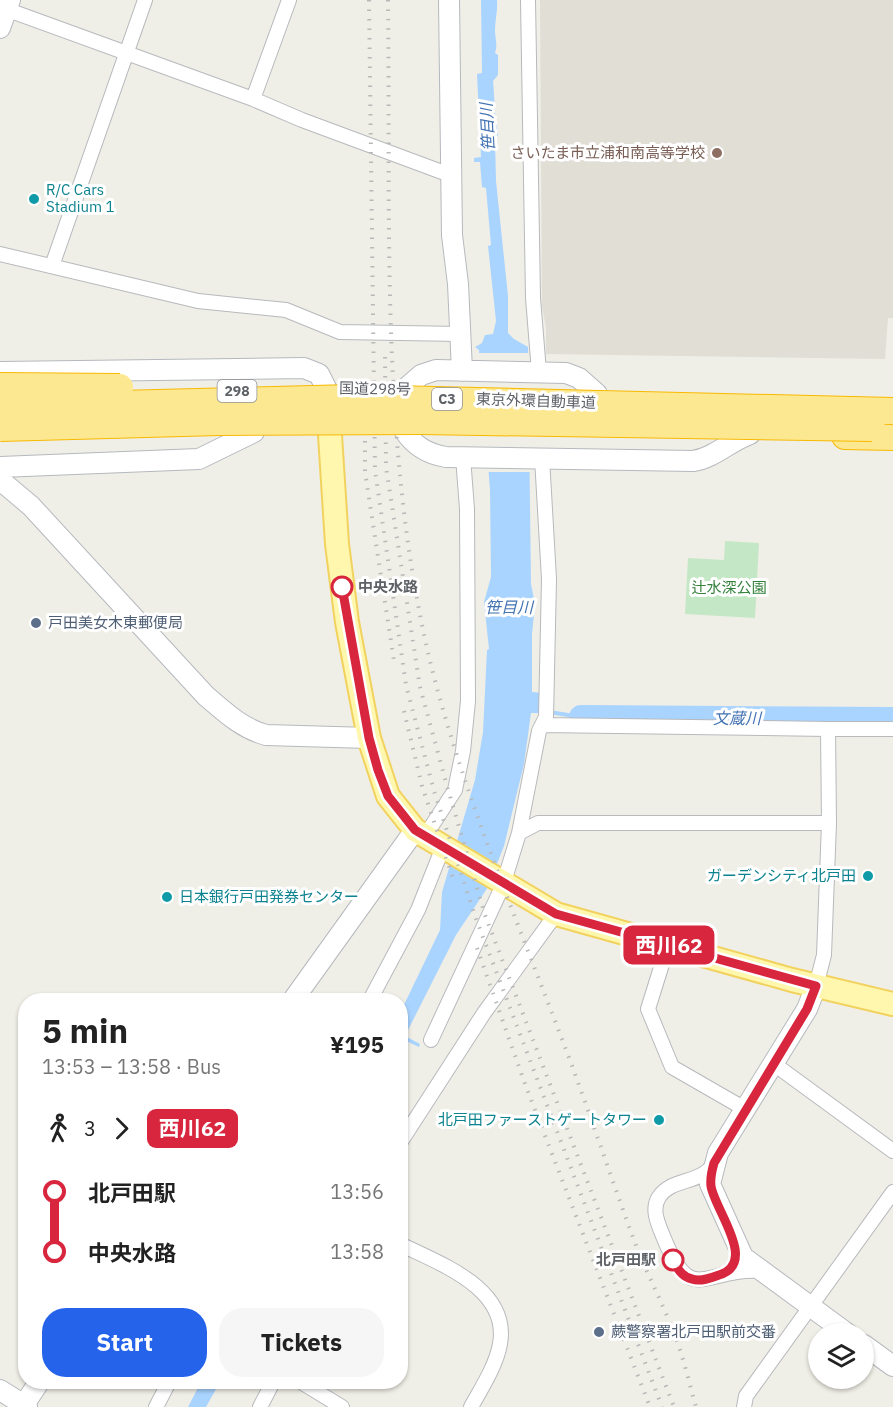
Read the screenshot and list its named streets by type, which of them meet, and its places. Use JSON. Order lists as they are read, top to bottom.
{
  "streets": {
    "highway": [
      "国道298号",
      "298",
      "C3",
      "東京外環自動車道"
    ]
  },
  "water": ["笹目川", "文蔵川"],
  "parks": ["辻水深公園"],
  "places": [
    "さいたま市立浦和南高等学校",
    "R/C Cars Stadium 1",
    "中央水路",
    "戸田美女木東郵便局",
    "ガーデンシティ北戸田",
    "日本銀行戸田発券センター",
    "北戸田ファーストゲートタワー",
    "北戸田駅",
    "蕨警察署北戸田駅前交番"
  ],
  "lines": ["bus line 西川62"],
  "page": {
    "on_map": "西川62",
    "heading": ["5 min", "13:53 – 13:58 · Bus", "¥195"],
    "legs": ["3", "西川62"],
    "list": [
      {
        "name": "北戸田駅",
        "value": "13:56"
      },
      {
        "name": "中央水路",
        "value": "13:58"
      }
    ],
    "buttons": ["Start", "Tickets"]
  }
}
